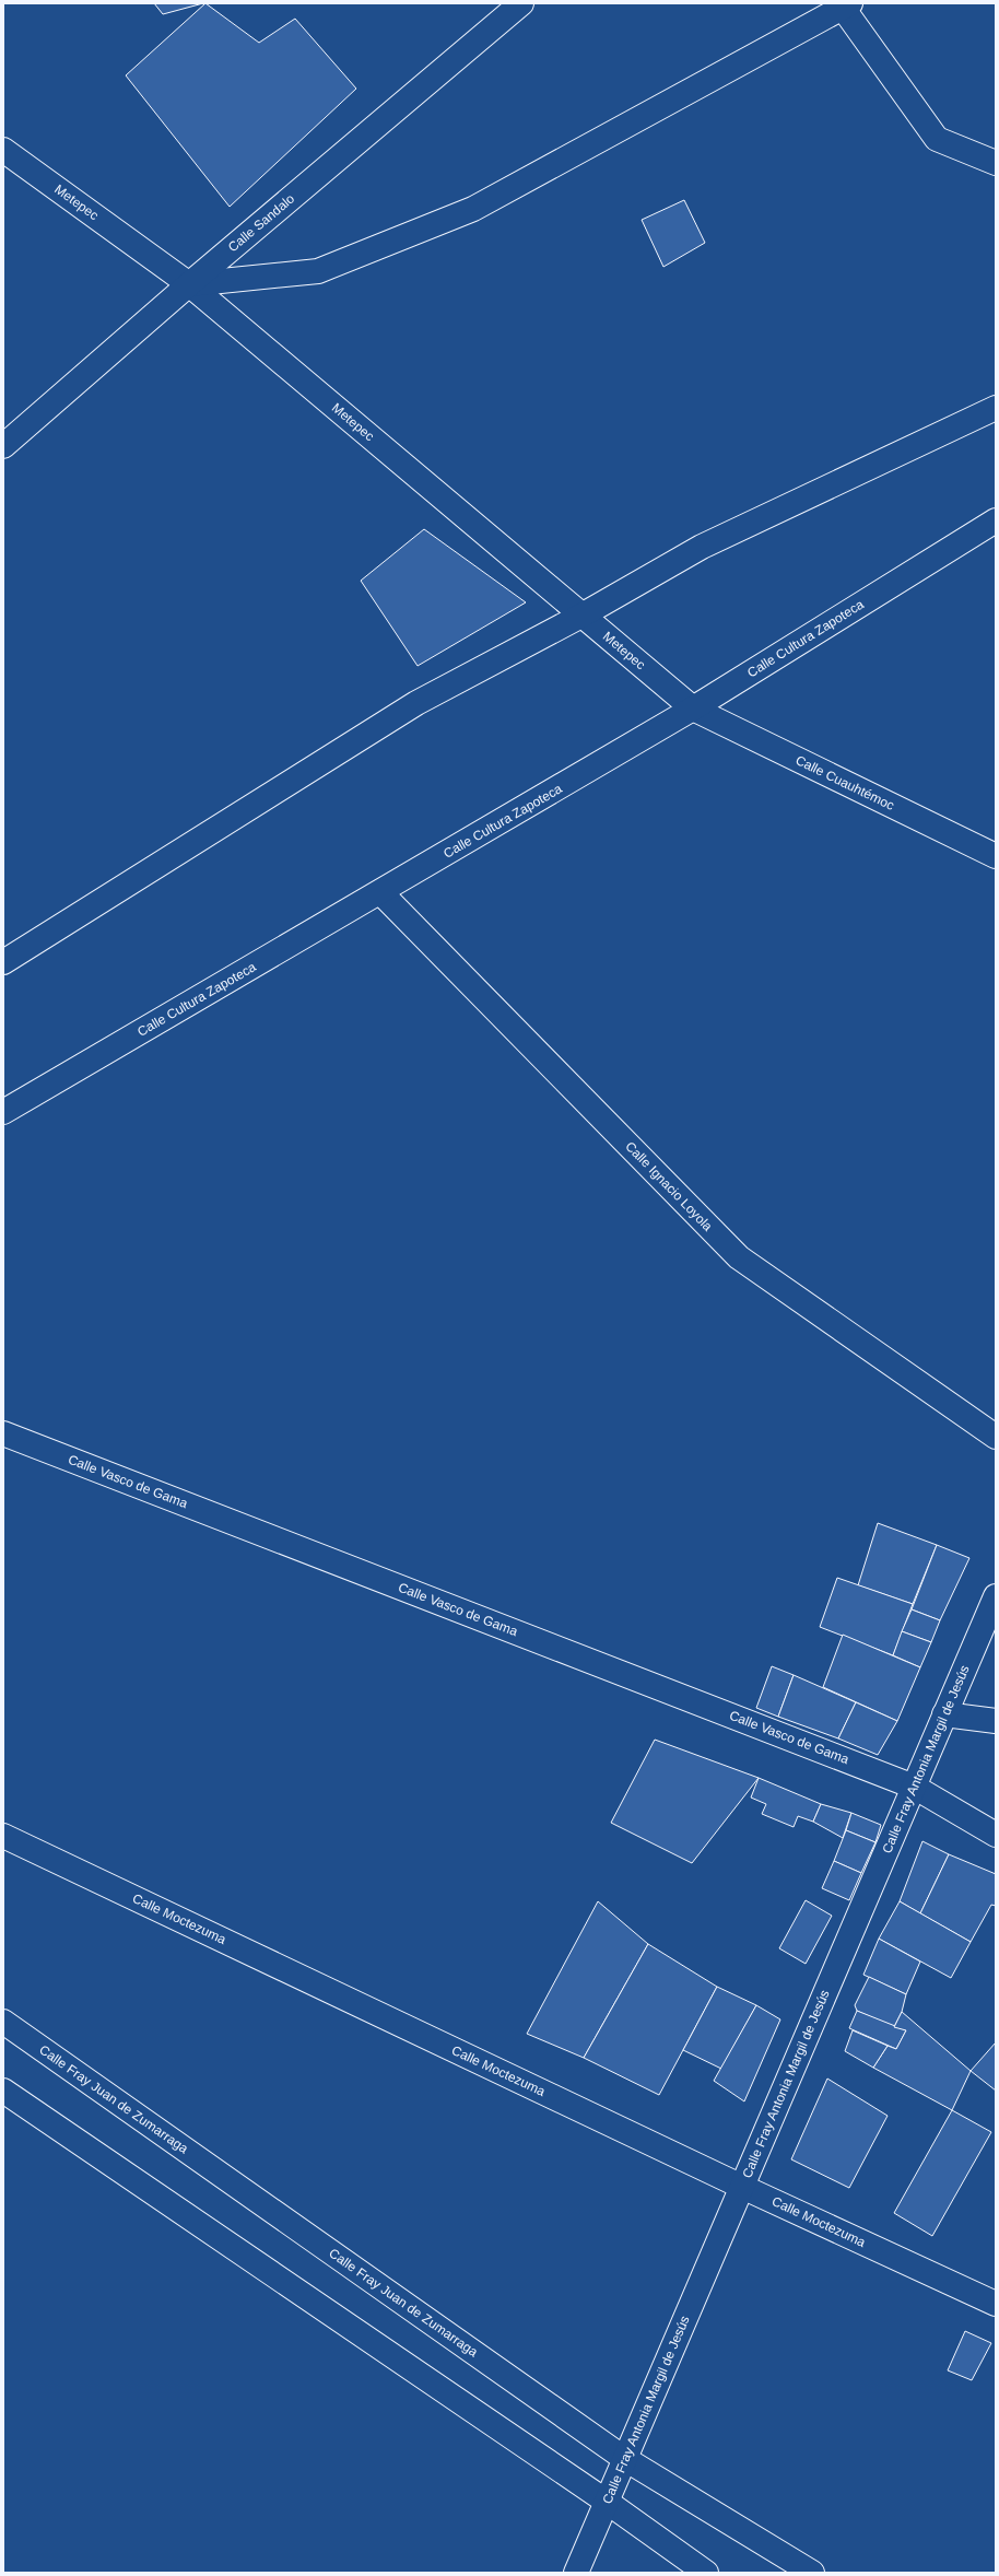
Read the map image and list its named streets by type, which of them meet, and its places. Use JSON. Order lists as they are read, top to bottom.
{
  "streets": {
    "street": [
      "Metepec",
      "Calle Sandalo",
      "Calle Cultura Zapoteca",
      "Calle Cuauhtémoc",
      "Calle Ignacio Loyola",
      "Calle Vasco de Gama",
      "Calle Fray Antonia Margil de Jesús",
      "Calle Moctezuma",
      "Calle Fray Juan de Zumarraga"
    ]
  },
  "crossings": [
    ["Metepec", "Calle Sandalo"],
    ["Metepec", "Calle Cultura Zapoteca"],
    ["Metepec", "Calle Cuauhtémoc"],
    ["Calle Cultura Zapoteca", "Calle Cuauhtémoc"],
    ["Calle Cultura Zapoteca", "Calle Ignacio Loyola"],
    ["Calle Vasco de Gama", "Calle Fray Antonia Margil de Jesús"],
    ["Calle Fray Antonia Margil de Jesús", "Calle Moctezuma"],
    ["Calle Fray Antonia Margil de Jesús", "Calle Fray Juan de Zumarraga"]
  ]
}
